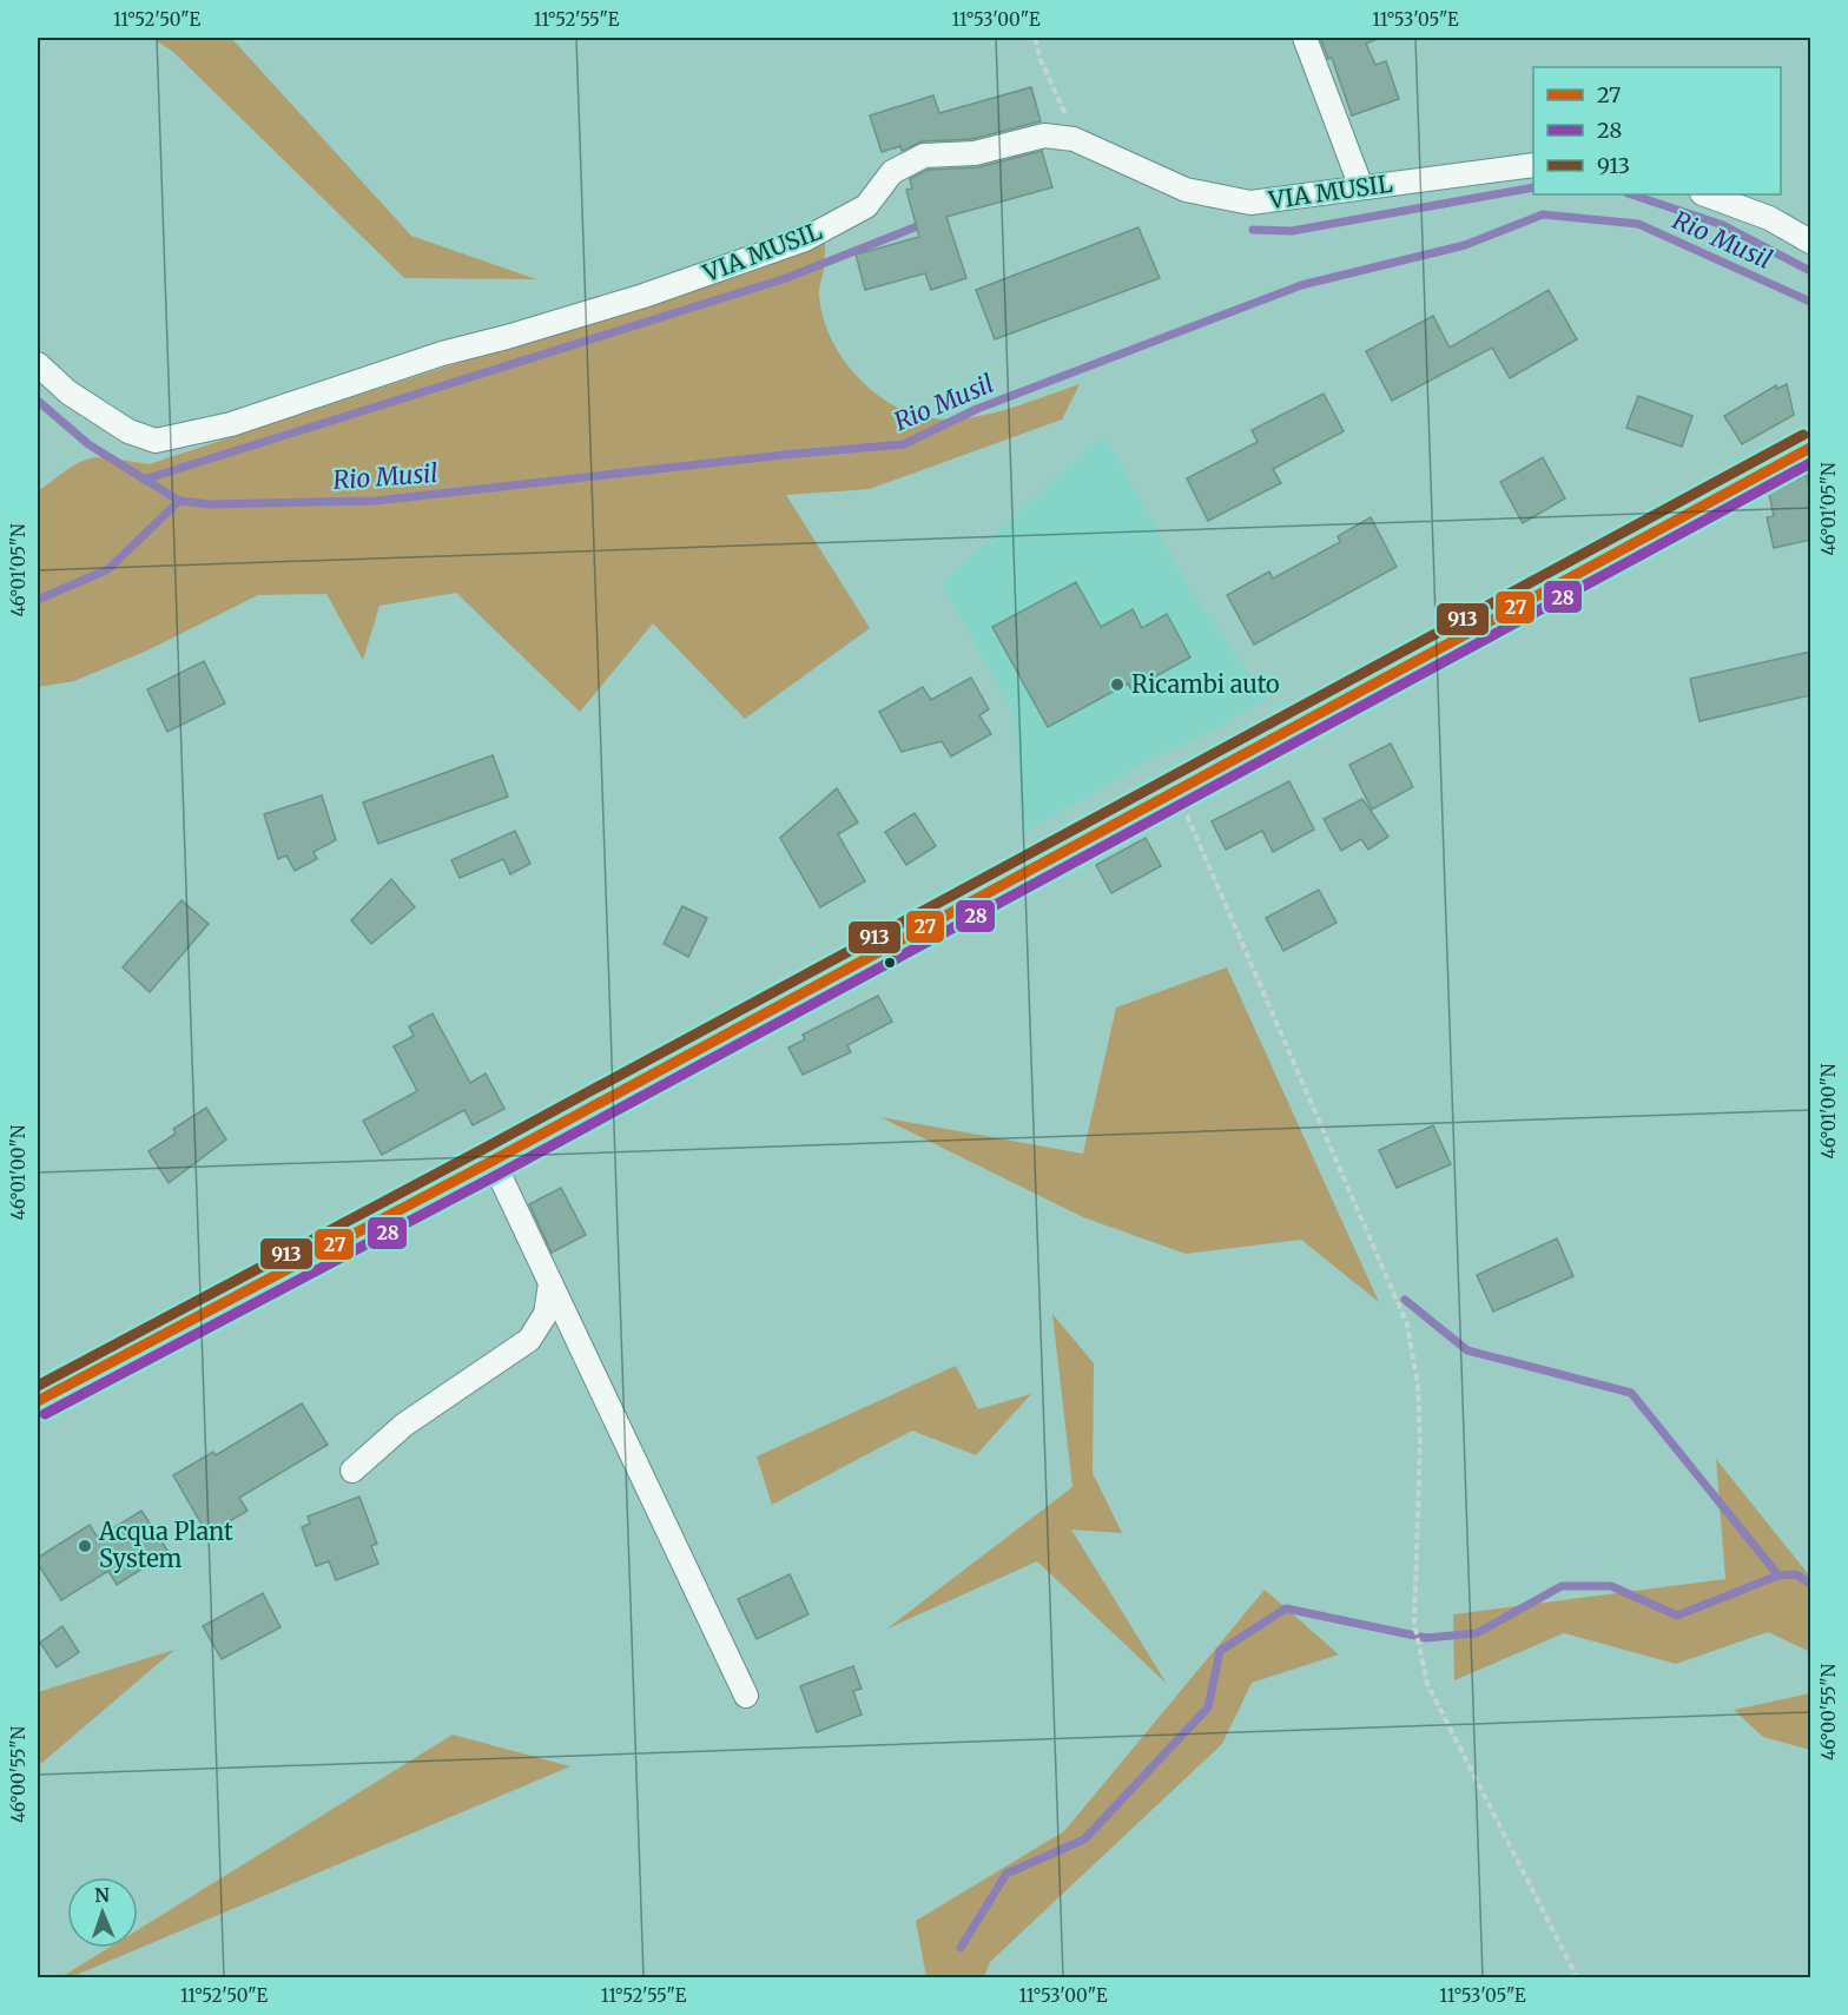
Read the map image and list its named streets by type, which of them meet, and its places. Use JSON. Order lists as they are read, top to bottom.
{
  "streets": {
    "street": ["VIA MUSIL"]
  },
  "water": ["Rio Musil"],
  "places": ["Ricambi auto", "Acqua Plant System"],
  "lines": ["transit line 913", "transit line 27", "transit line 28"],
  "legend": ["27", "28", "913"],
  "north": "top",
  "coordinates": [
    "11°52'50\"E",
    "11°52'55\"E",
    "11°53'00\"E",
    "11°53'05\"E",
    "46°01'05\"N",
    "46°01'00\"N",
    "46°00'55\"N"
  ]
}
